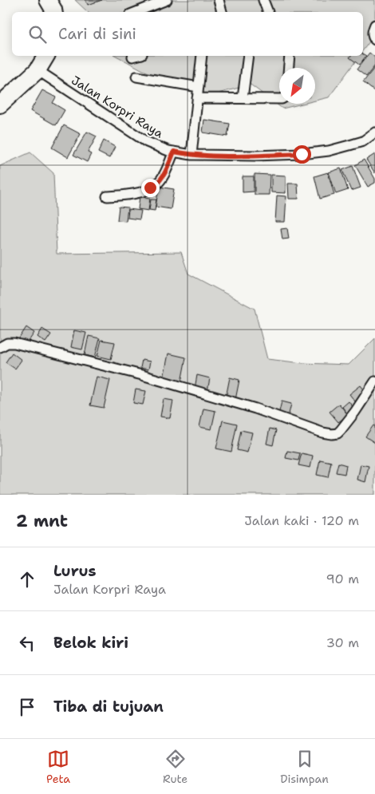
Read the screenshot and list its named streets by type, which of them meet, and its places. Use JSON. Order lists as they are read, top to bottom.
{
  "streets": {
    "street": ["Jalan Korpri Raya"]
  },
  "north": "bottom left",
  "page": {
    "search": "Cari di sini",
    "heading": ["2 mnt", "Jalan kaki · 120 m"],
    "list": [
      ["Lurus", "Jalan Korpri Raya", "90 m"],
      ["Belok kiri", "30 m"],
      "Tiba di tujuan"
    ],
    "nav": ["Peta", "Rute", "Disimpan"]
  }
}
